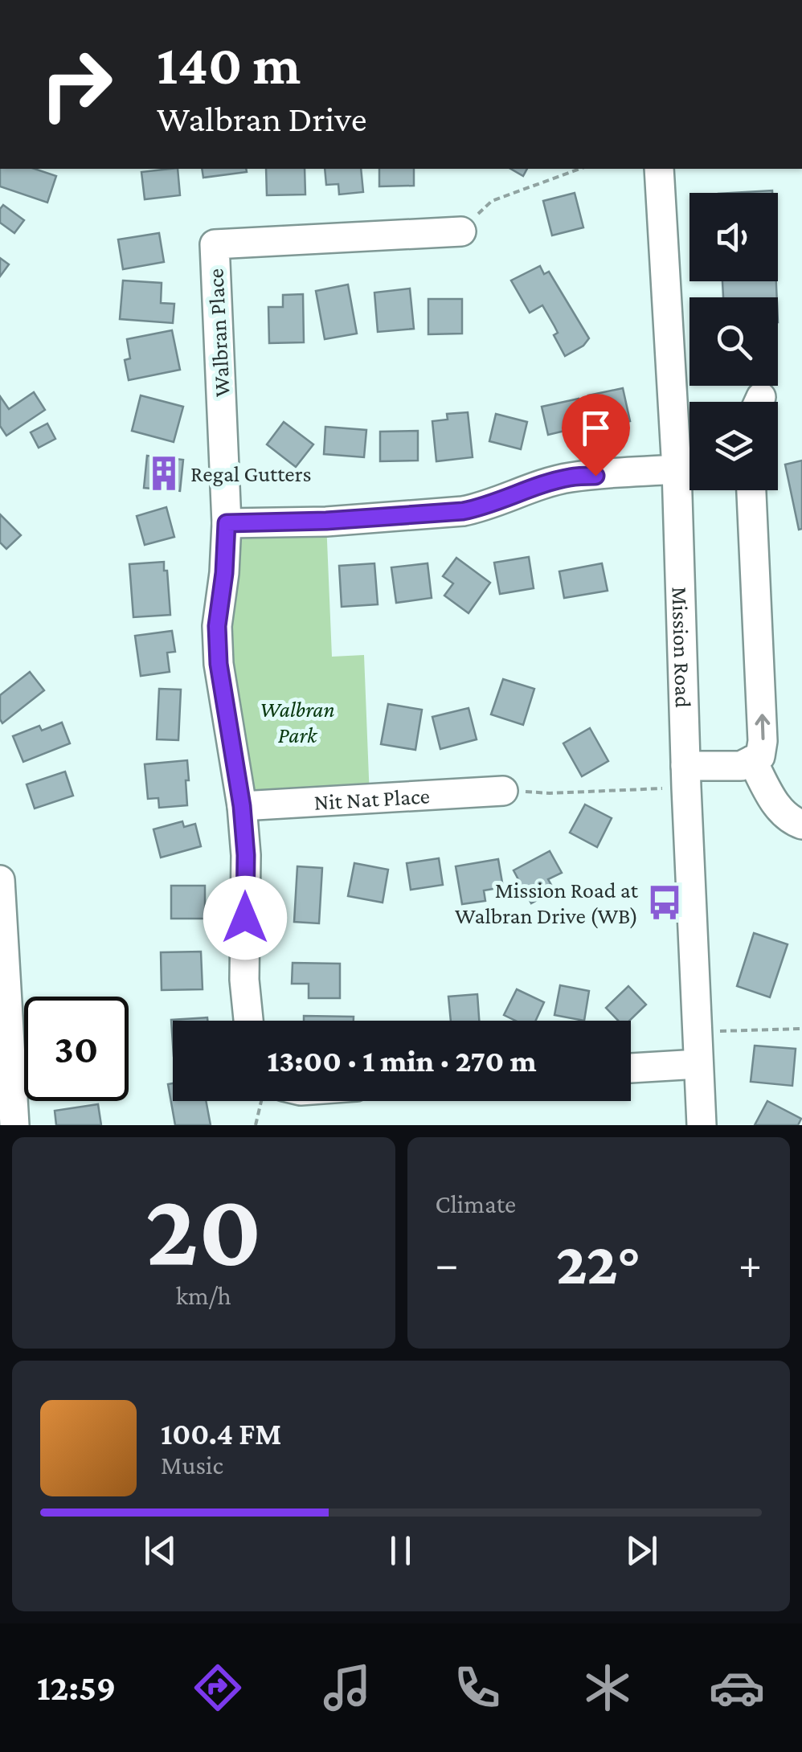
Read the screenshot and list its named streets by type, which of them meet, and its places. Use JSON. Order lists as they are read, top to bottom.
{
  "streets": {
    "street": ["Walbran Place", "Mission Road", "Nit Nat Place"]
  },
  "parks": ["Walbran Park"],
  "places": {
    "building": ["Regal Gutters"],
    "bus stop": ["Mission Road at Walbran Drive (WB)"]
  },
  "page": {
    "turn": ["140 m", "Walbran Drive"],
    "limit": "30",
    "trip": "13:00 · 1 min · 270 m",
    "tile": [
      ["20", "km/h"],
      "Climate"
    ],
    "heat": ["−", "22°", "+"],
    "song": ["100.4 FM", "Music"],
    "tabs": "12:59"
  }
}
